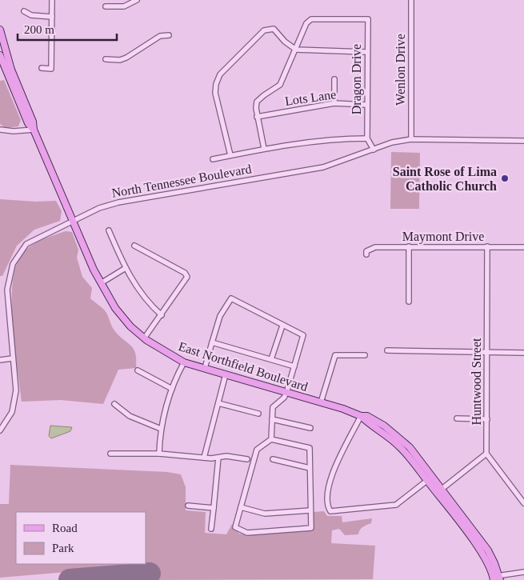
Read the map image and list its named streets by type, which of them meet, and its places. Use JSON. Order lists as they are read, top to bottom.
{
  "streets": {
    "main road": ["East Northfield Boulevard"],
    "street": [
      "Wenlon Drive",
      "Dragon Drive",
      "Lots Lane",
      "North Tennessee Boulevard",
      "Maymont Drive",
      "Huntwood Street"
    ]
  },
  "crossings": [
    ["Wenlon Drive", "North Tennessee Boulevard"],
    ["Dragon Drive", "Lots Lane"],
    ["Dragon Drive", "North Tennessee Boulevard"],
    ["North Tennessee Boulevard", "East Northfield Boulevard"],
    ["Maymont Drive", "Huntwood Street"]
  ],
  "places": ["Saint Rose of Lima Catholic Church"],
  "legend": ["Road", "Park"],
  "scale_bar": "200 m"
}
